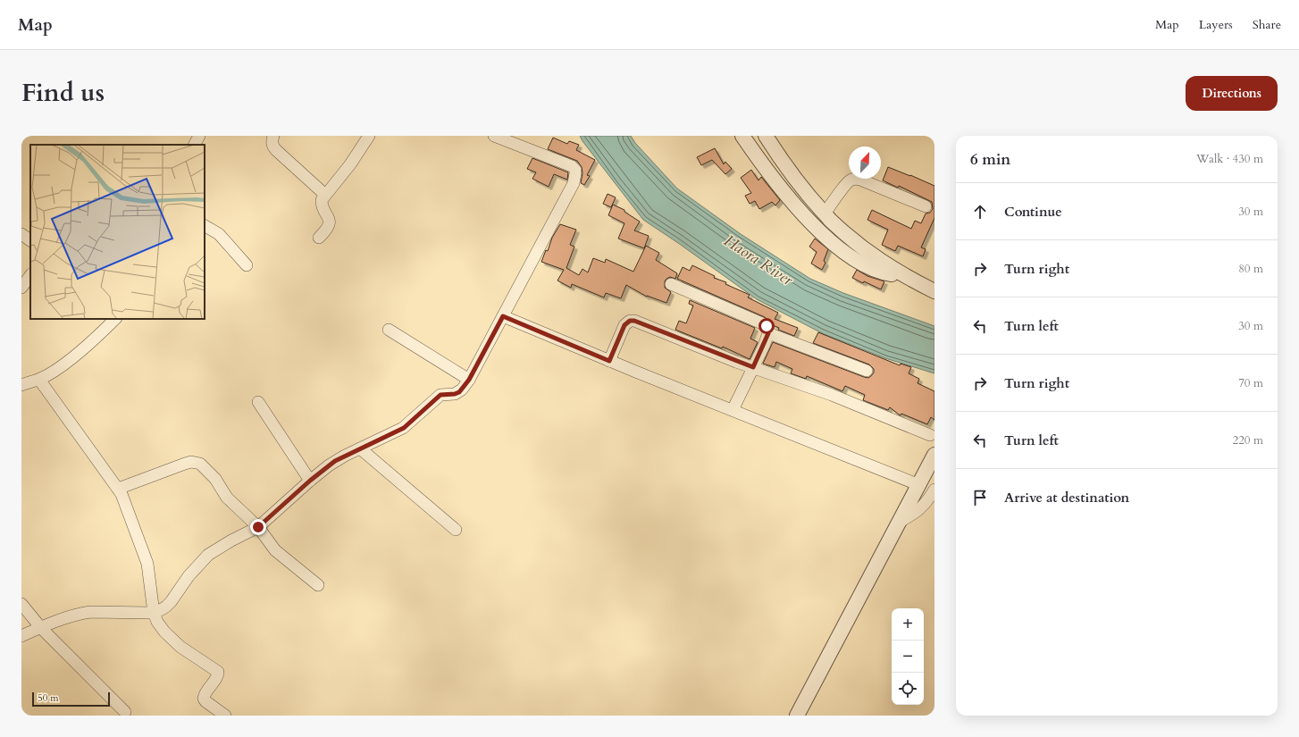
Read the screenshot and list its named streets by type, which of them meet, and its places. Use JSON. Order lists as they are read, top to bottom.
{
  "water": ["Haora River"],
  "scale_bar": "50 m",
  "north": "top right",
  "page": {
    "header": "Map",
    "nav": ["Map", "Layers", "Share"],
    "title": "Find us",
    "buttons": "Directions",
    "heading": ["6 min", "Walk · 430 m"],
    "list": [
      ["Continue", "30 m"],
      ["Turn right", "80 m"],
      ["Turn left", "30 m"],
      ["Turn right", "70 m"],
      ["Turn left", "220 m"],
      "Arrive at destination"
    ],
    "map_buttons": ["+", "−"],
    "scale": "50 m"
  }
}
